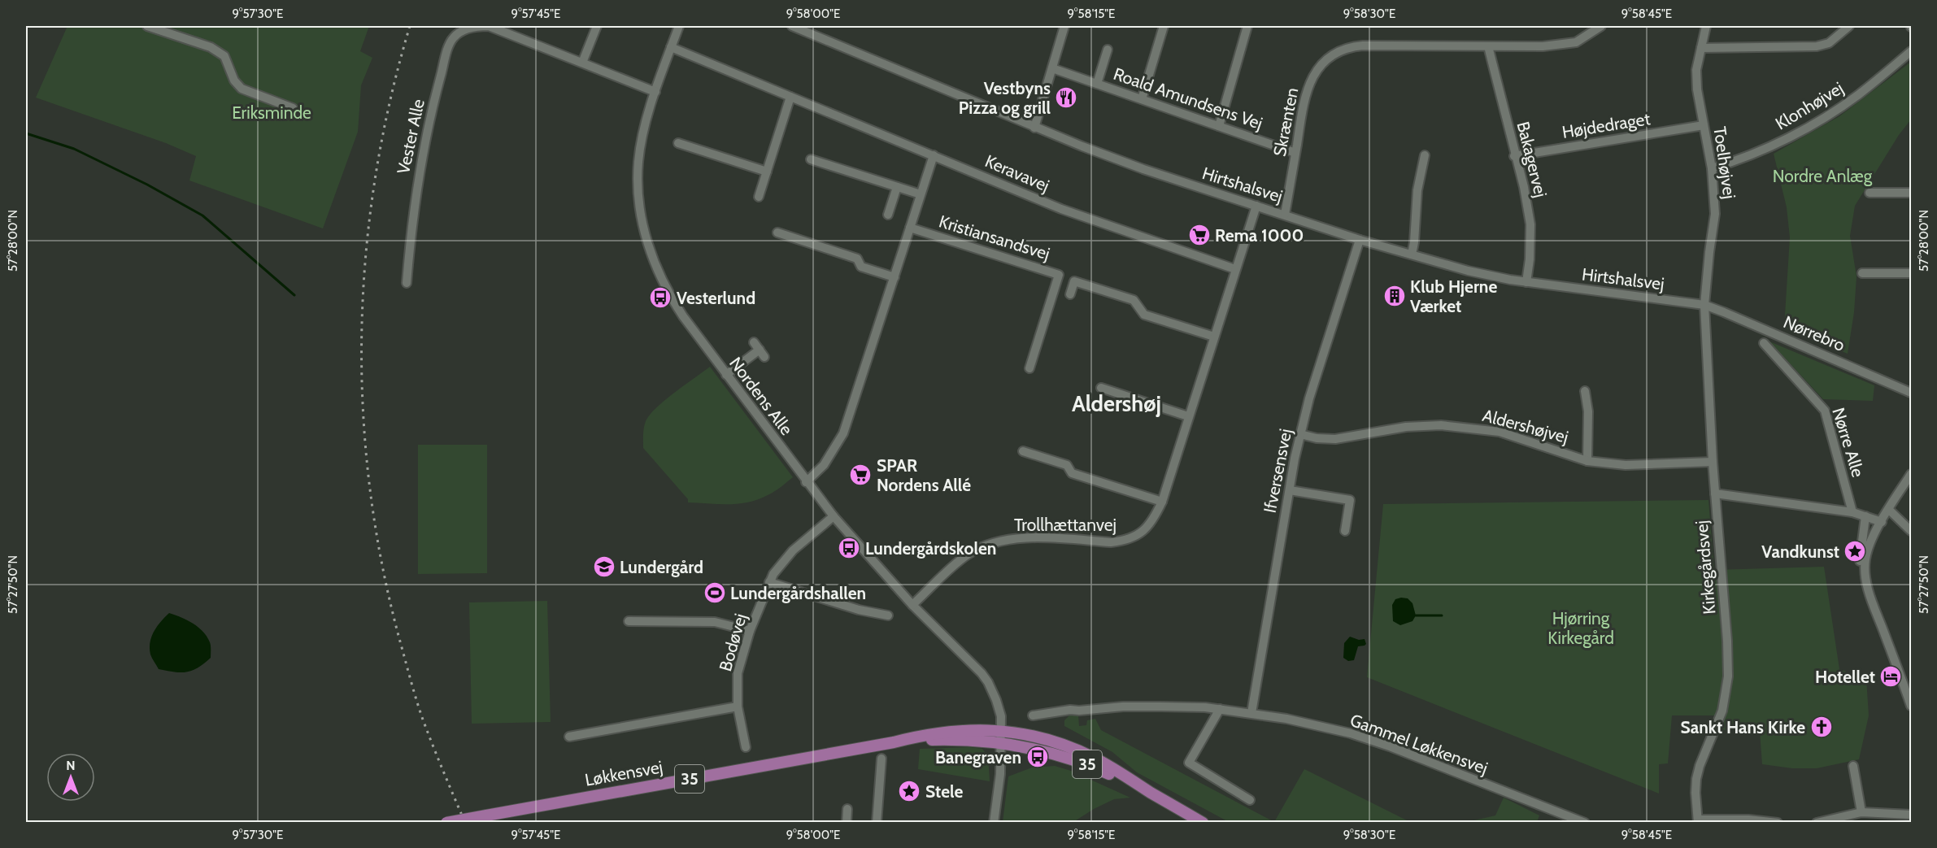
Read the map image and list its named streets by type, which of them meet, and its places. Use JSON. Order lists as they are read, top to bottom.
{
  "streets": {
    "main road": ["35", "Løkkensvej"],
    "street": [
      "Roald Amundsens Vej",
      "Klonhøjvej",
      "Skrænten",
      "Højdedraget",
      "Vester Alle",
      "Bakagervej",
      "Toelhøjvej",
      "Keravavej",
      "Hirtshalsvej",
      "Kristiansandsvej",
      "Nørrebro",
      "Nordens Alle",
      "Aldershøjvej",
      "Nørre Alle",
      "Ifversensvej",
      "Trollhættanvej",
      "Kirkegårdsvej",
      "Bodøvej",
      "Gammel Løkkensvej"
    ]
  },
  "crossings": [
    ["Roald Amundsens Vej", "Skrænten"],
    ["Klonhøjvej", "Toelhøjvej"],
    ["Skrænten", "Bakagervej"],
    ["Skrænten", "Hirtshalsvej"],
    ["Højdedraget", "Bakagervej"],
    ["Højdedraget", "Toelhøjvej"],
    ["Vester Alle", "Nordens Alle"],
    ["Bakagervej", "Hirtshalsvej"],
    ["Toelhøjvej", "Hirtshalsvej"],
    ["Toelhøjvej", "Nørrebro"],
    ["Toelhøjvej", "Kirkegårdsvej"],
    ["Keravavej", "Nordens Alle"],
    ["Keravavej", "Trollhættanvej"],
    ["Hirtshalsvej", "Nørrebro"],
    ["Hirtshalsvej", "Ifversensvej"],
    ["Hirtshalsvej", "Trollhættanvej"],
    ["Hirtshalsvej", "Kirkegårdsvej"],
    ["Nørrebro", "Kirkegårdsvej"],
    ["Nordens Alle", "Trollhættanvej"],
    ["Nordens Alle", "Bodøvej"],
    ["Nordens Alle", "35"],
    ["Nordens Alle", "Løkkensvej"],
    ["Aldershøjvej", "Ifversensvej"],
    ["Aldershøjvej", "Kirkegårdsvej"],
    ["Ifversensvej", "Gammel Løkkensvej"],
    ["35", "Løkkensvej"]
  ],
  "districts": ["Aldershøj"],
  "parks": ["Eriksminde", "Nordre Anlæg", "Hjørring Kirkegård"],
  "places": {
    "restaurant": ["Vestbyns Pizza og grill"],
    "supermarket": ["Rema 1000", "SPAR Nordens Allé"],
    "building": ["Klub Hjerne Værket"],
    "bus stop": ["Vesterlund", "Lundergårdskolen", "Banegraven"],
    "place": ["Vandkunst", "Stele"],
    "school or university": ["Lundergård"],
    "sports": ["Lundergårdshallen"],
    "hotel": ["Hotellet"],
    "church": ["Sankt Hans Kirke"]
  },
  "north": "top",
  "coordinates": [
    "9°57'30\"E",
    "9°57'45\"E",
    "9°58'00\"E",
    "9°58'15\"E",
    "9°58'30\"E",
    "9°58'45\"E",
    "57°28'00\"N",
    "57°27'50\"N"
  ]
}
